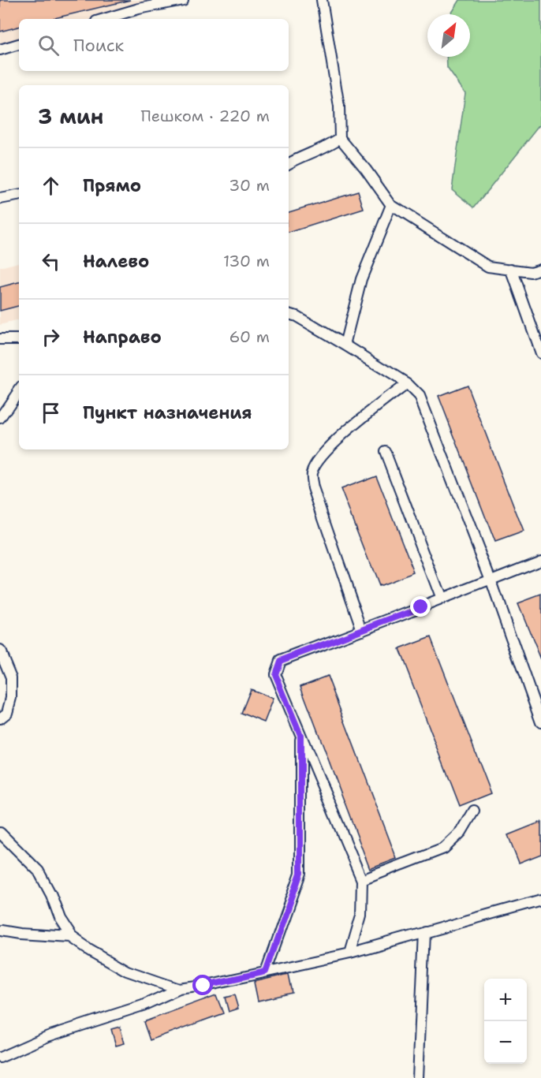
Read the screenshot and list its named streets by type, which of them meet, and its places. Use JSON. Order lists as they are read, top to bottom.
{
  "north": "top right",
  "page": {
    "search": "Поиск",
    "heading": ["3 мин", "Пешком · 220 m"],
    "list": [
      ["Прямо", "30 m"],
      ["Налево", "130 m"],
      ["Направо", "60 m"],
      "Пункт назначения"
    ],
    "map_buttons": ["+", "−"]
  }
}
